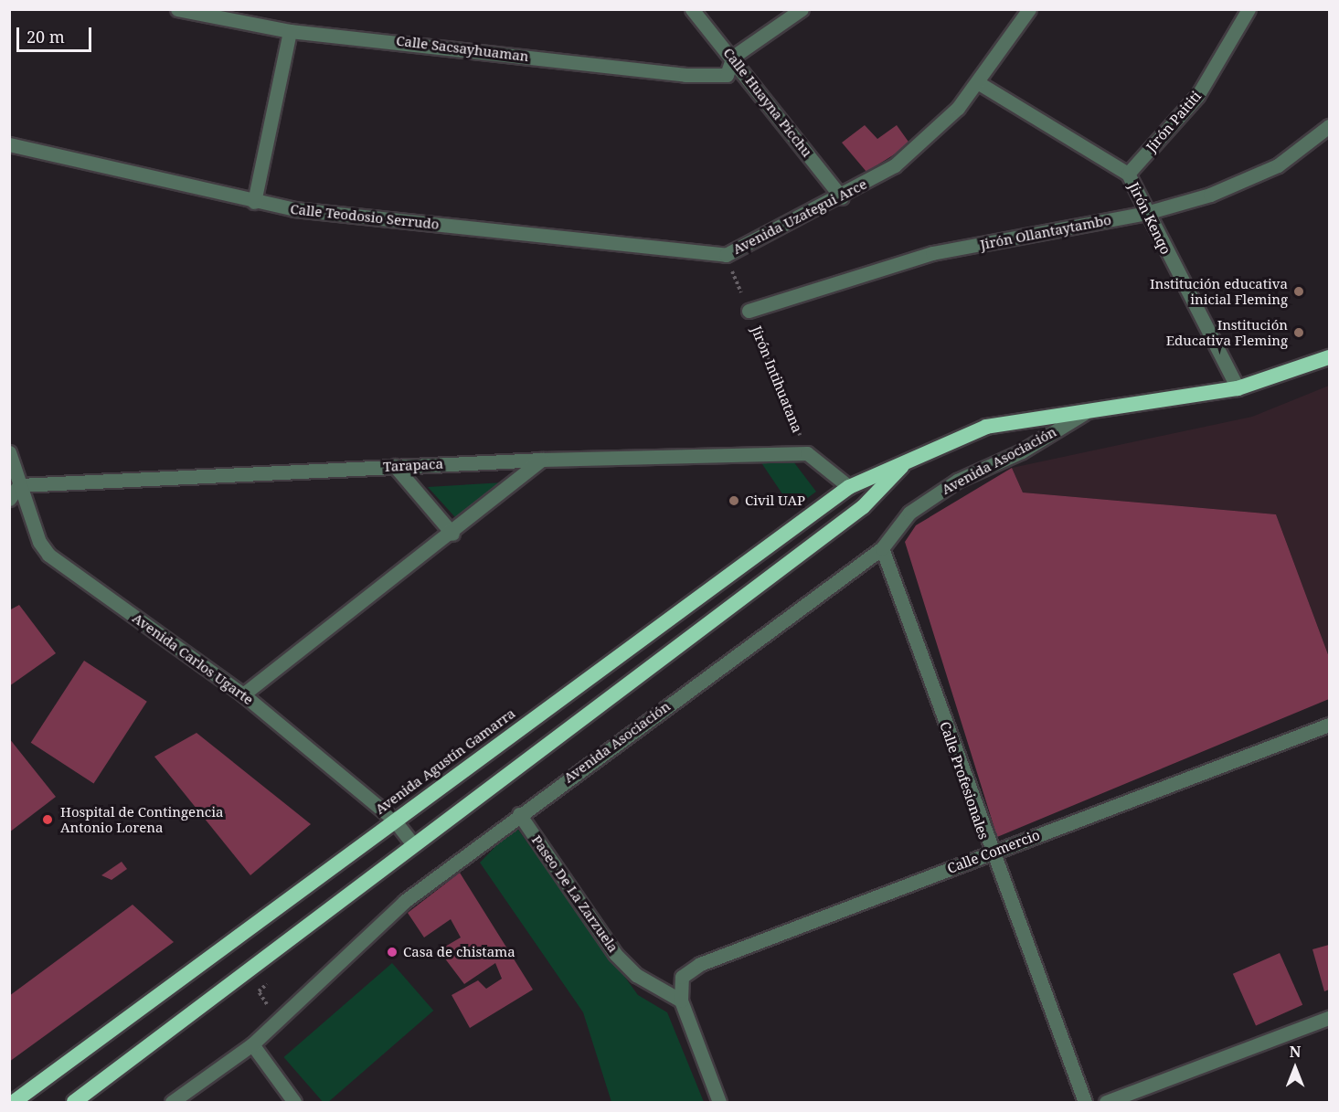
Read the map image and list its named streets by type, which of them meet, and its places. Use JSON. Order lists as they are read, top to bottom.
{
  "streets": {
    "highway": ["Avenida Agustín Gamarra"],
    "street": [
      "Calle Sacsayhuaman",
      "Calle Huayna Picchu",
      "Jirón Paititi",
      "Calle Teodosio Serrudo",
      "Avenida Uzategui Arce",
      "Jirón Kenqo",
      "Jirón Ollantaytambo",
      "Avenida Asociación",
      "Tarapaca",
      "Avenida Carlos Ugarte",
      "Calle Profesionales",
      "Calle Comercio",
      "Paseo De La Zarzuela"
    ],
    "path": ["Jirón Intihuatana"]
  },
  "crossings": [
    ["Calle Sacsayhuaman", "Calle Huayna Picchu"],
    ["Calle Huayna Picchu", "Avenida Uzategui Arce"],
    ["Jirón Paititi", "Jirón Kenqo"],
    ["Calle Teodosio Serrudo", "Avenida Uzategui Arce"],
    ["Calle Teodosio Serrudo", "Jirón Intihuatana"],
    ["Avenida Uzategui Arce", "Jirón Kenqo"],
    ["Avenida Uzategui Arce", "Jirón Intihuatana"],
    ["Jirón Kenqo", "Jirón Ollantaytambo"],
    ["Jirón Kenqo", "Avenida Agustín Gamarra"],
    ["Jirón Ollantaytambo", "Jirón Intihuatana"],
    ["Jirón Intihuatana", "Tarapaca"],
    ["Avenida Asociación", "Avenida Agustín Gamarra"],
    ["Avenida Asociación", "Calle Profesionales"],
    ["Avenida Asociación", "Paseo De La Zarzuela"],
    ["Tarapaca", "Avenida Carlos Ugarte"],
    ["Avenida Carlos Ugarte", "Avenida Agustín Gamarra"],
    ["Calle Profesionales", "Calle Comercio"],
    ["Calle Comercio", "Paseo De La Zarzuela"]
  ],
  "places": [
    "Institución educativa inicial Fleming",
    "Institución Educativa Fleming",
    "Civil UAP",
    "Hospital de Contingencia Antonio Lorena",
    "Casa de chistama"
  ],
  "scale_bar": "20 m",
  "north": "top"
}
